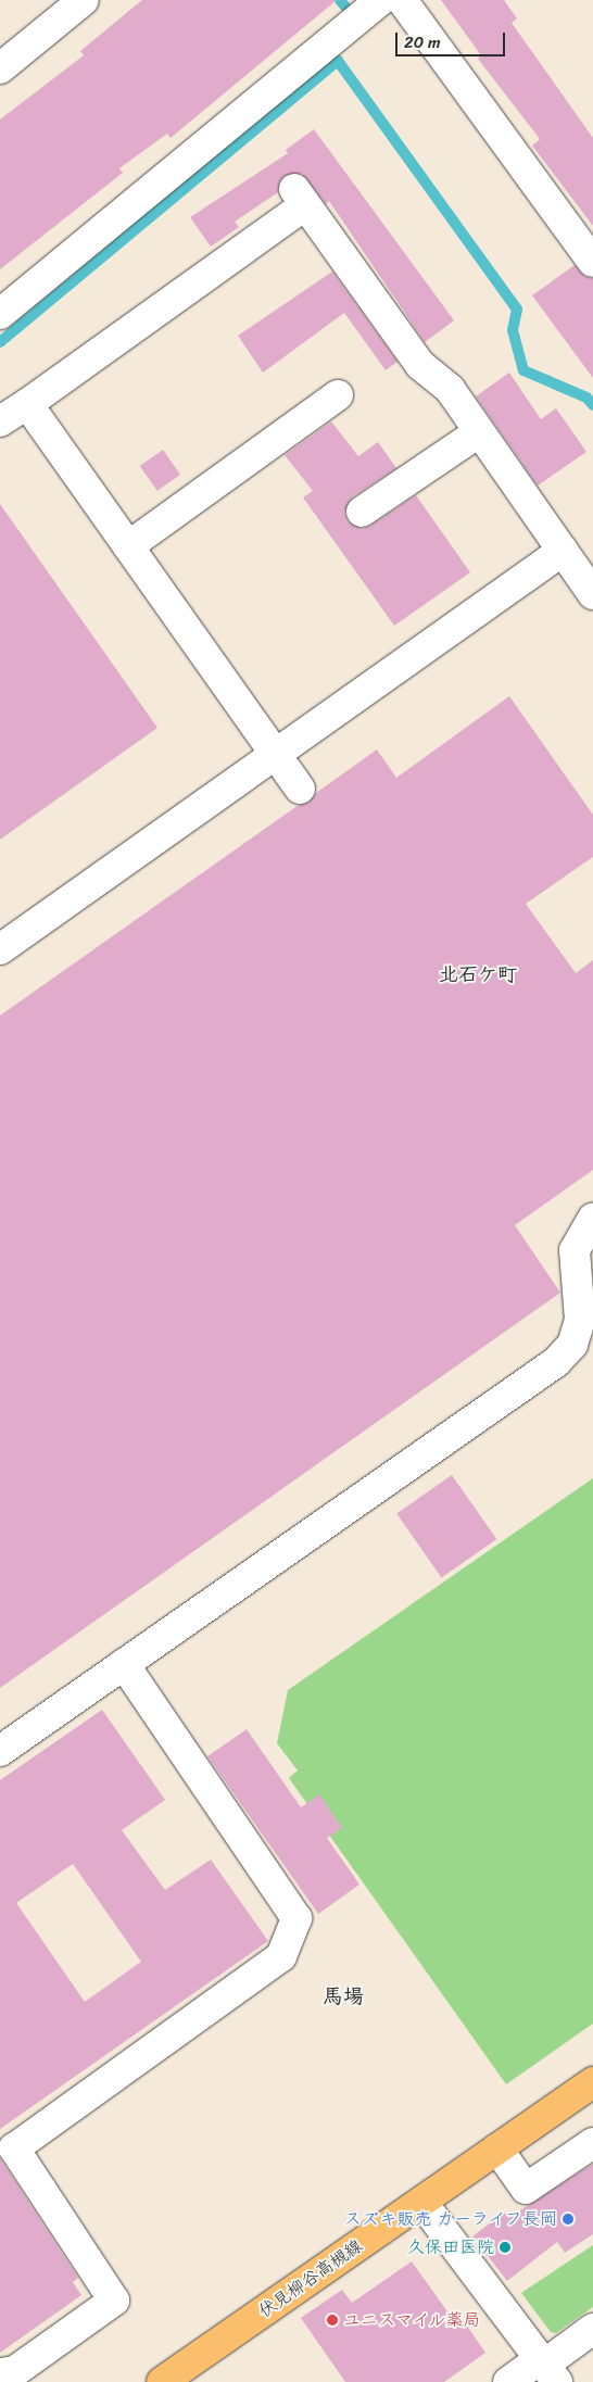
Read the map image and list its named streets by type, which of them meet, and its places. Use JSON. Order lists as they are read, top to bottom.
{
  "streets": {
    "main road": ["伏見柳谷高槻線"]
  },
  "districts": ["北石ケ町", "馬場"],
  "places": ["スズキ販売 カーライフ長岡", "久保田医院", "ユニスマイル薬局"],
  "scale_bar": "20 m"
}
